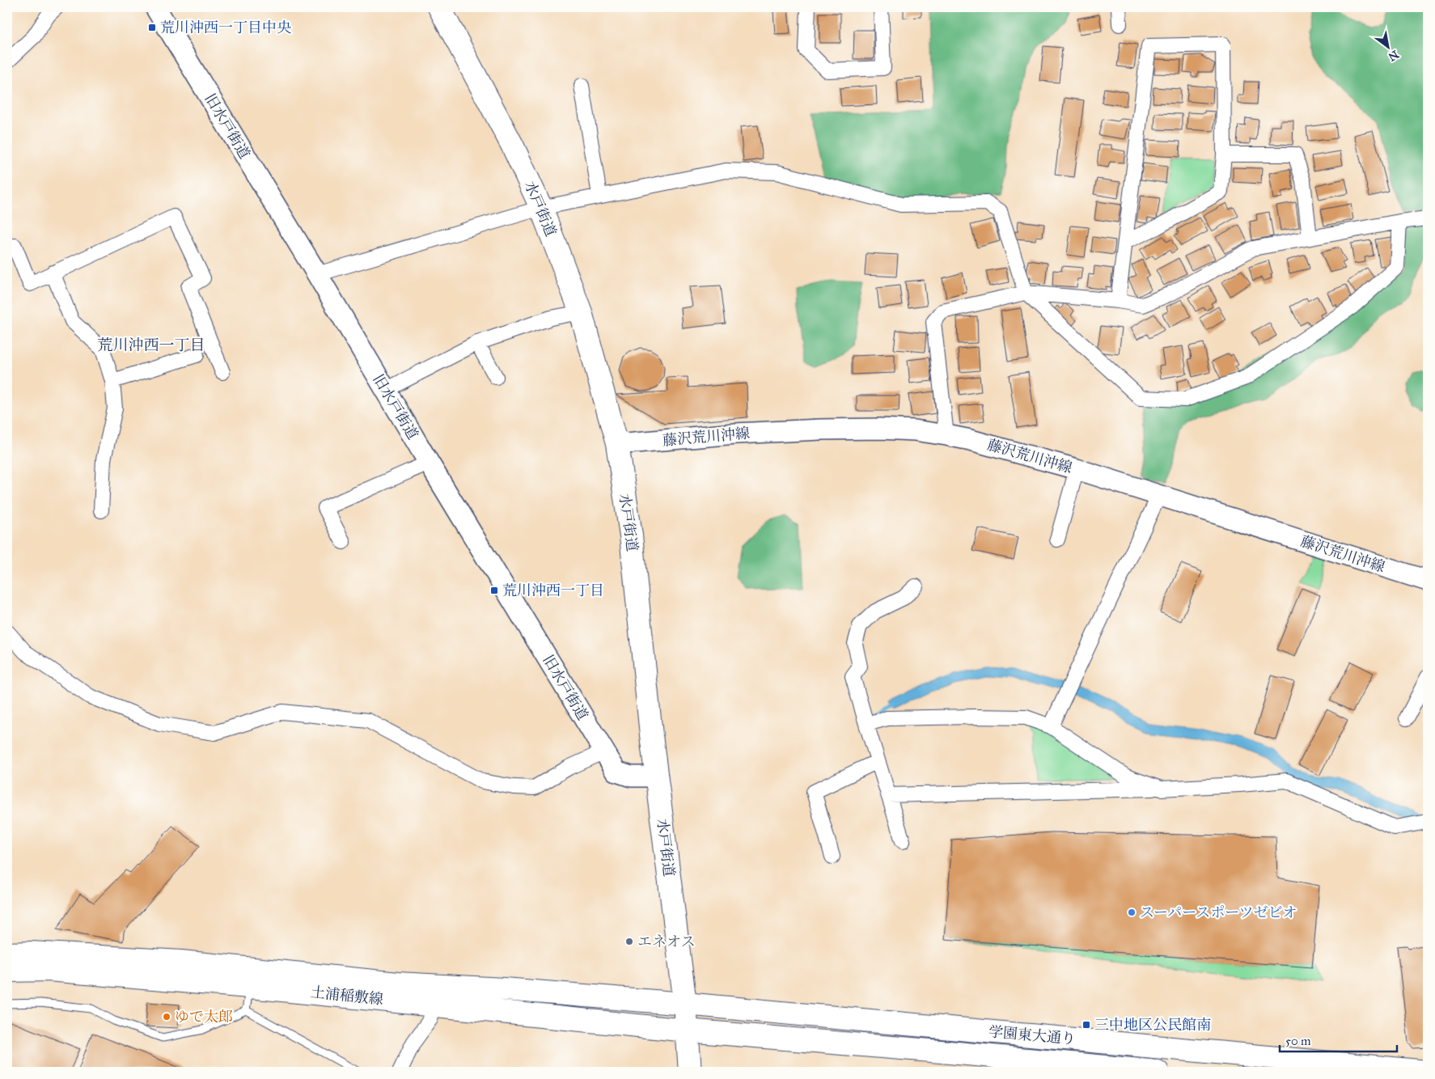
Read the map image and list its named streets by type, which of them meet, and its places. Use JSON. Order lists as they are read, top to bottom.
{
  "streets": {
    "main road": ["水戸街道", "土浦稲敷線", "学園東大通り"],
    "street": ["旧水戸街道", "藤沢荒川沖線"]
  },
  "crossings": [
    ["旧水戸街道", "水戸街道"],
    ["水戸街道", "藤沢荒川沖線"],
    ["水戸街道", "土浦稲敷線"],
    ["水戸街道", "学園東大通り"],
    ["土浦稲敷線", "学園東大通り"]
  ],
  "districts": ["荒川沖西一丁目"],
  "places": {
    "transit": ["荒川沖西一丁目中央", "荒川沖西一丁目", "三中地区公民館南"],
    "other": ["スーパースポーツゼビオ", "エネオス", "ゆで太郎"]
  },
  "scale_bar": "50 m",
  "north": "bottom right"
}
